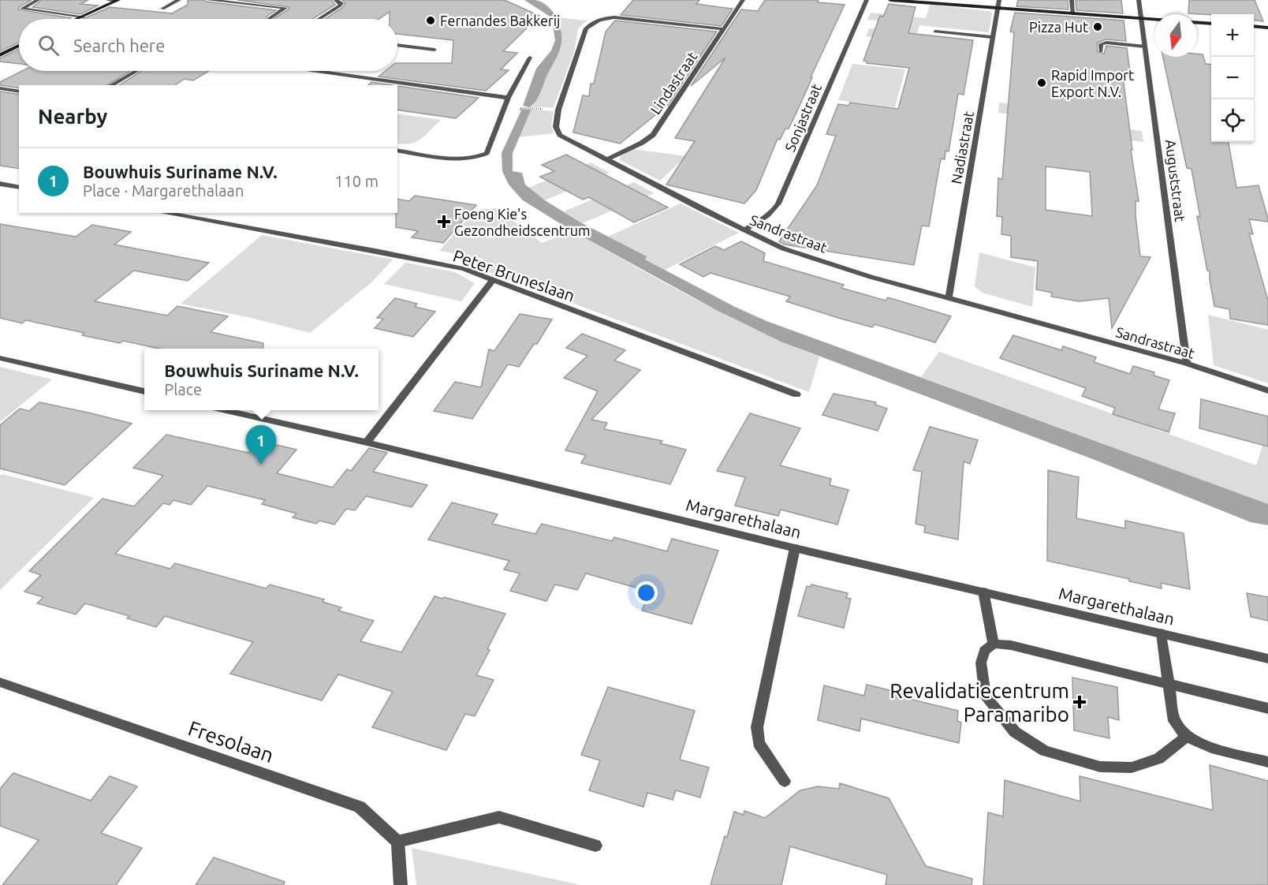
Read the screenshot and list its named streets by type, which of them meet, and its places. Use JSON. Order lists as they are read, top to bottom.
{
  "streets": {
    "street": [
      "Lindastraat",
      "Sonjastraat",
      "Nadiastraat",
      "Auguststraat",
      "Sandrastraat",
      "Peter Bruneslaan",
      "Margarethalaan",
      "Fresolaan"
    ]
  },
  "crossings": [
    ["Lindastraat", "Sandrastraat"],
    ["Sonjastraat", "Sandrastraat"],
    ["Nadiastraat", "Sandrastraat"],
    ["Auguststraat", "Sandrastraat"]
  ],
  "places": {
    "other": ["Fernandes Bakkerij", "Pizza Hut", "Rapid Import Export N.V."],
    "health": ["Foeng Kie's Gezondheidscentrum", "Revalidatiecentrum Paramaribo"]
  },
  "north": "bottom",
  "page": {
    "map_buttons": ["+", "−"],
    "search": "Search here",
    "heading": "Nearby",
    "list": [
      {
        "mark": "1",
        "name": "Bouwhuis Suriname N.V.",
        "note": "Place · Margarethalaan",
        "value": "110 m"
      }
    ],
    "popup": ["Bouwhuis Suriname N.V.", "Place"],
    "pins": "1"
  }
}
